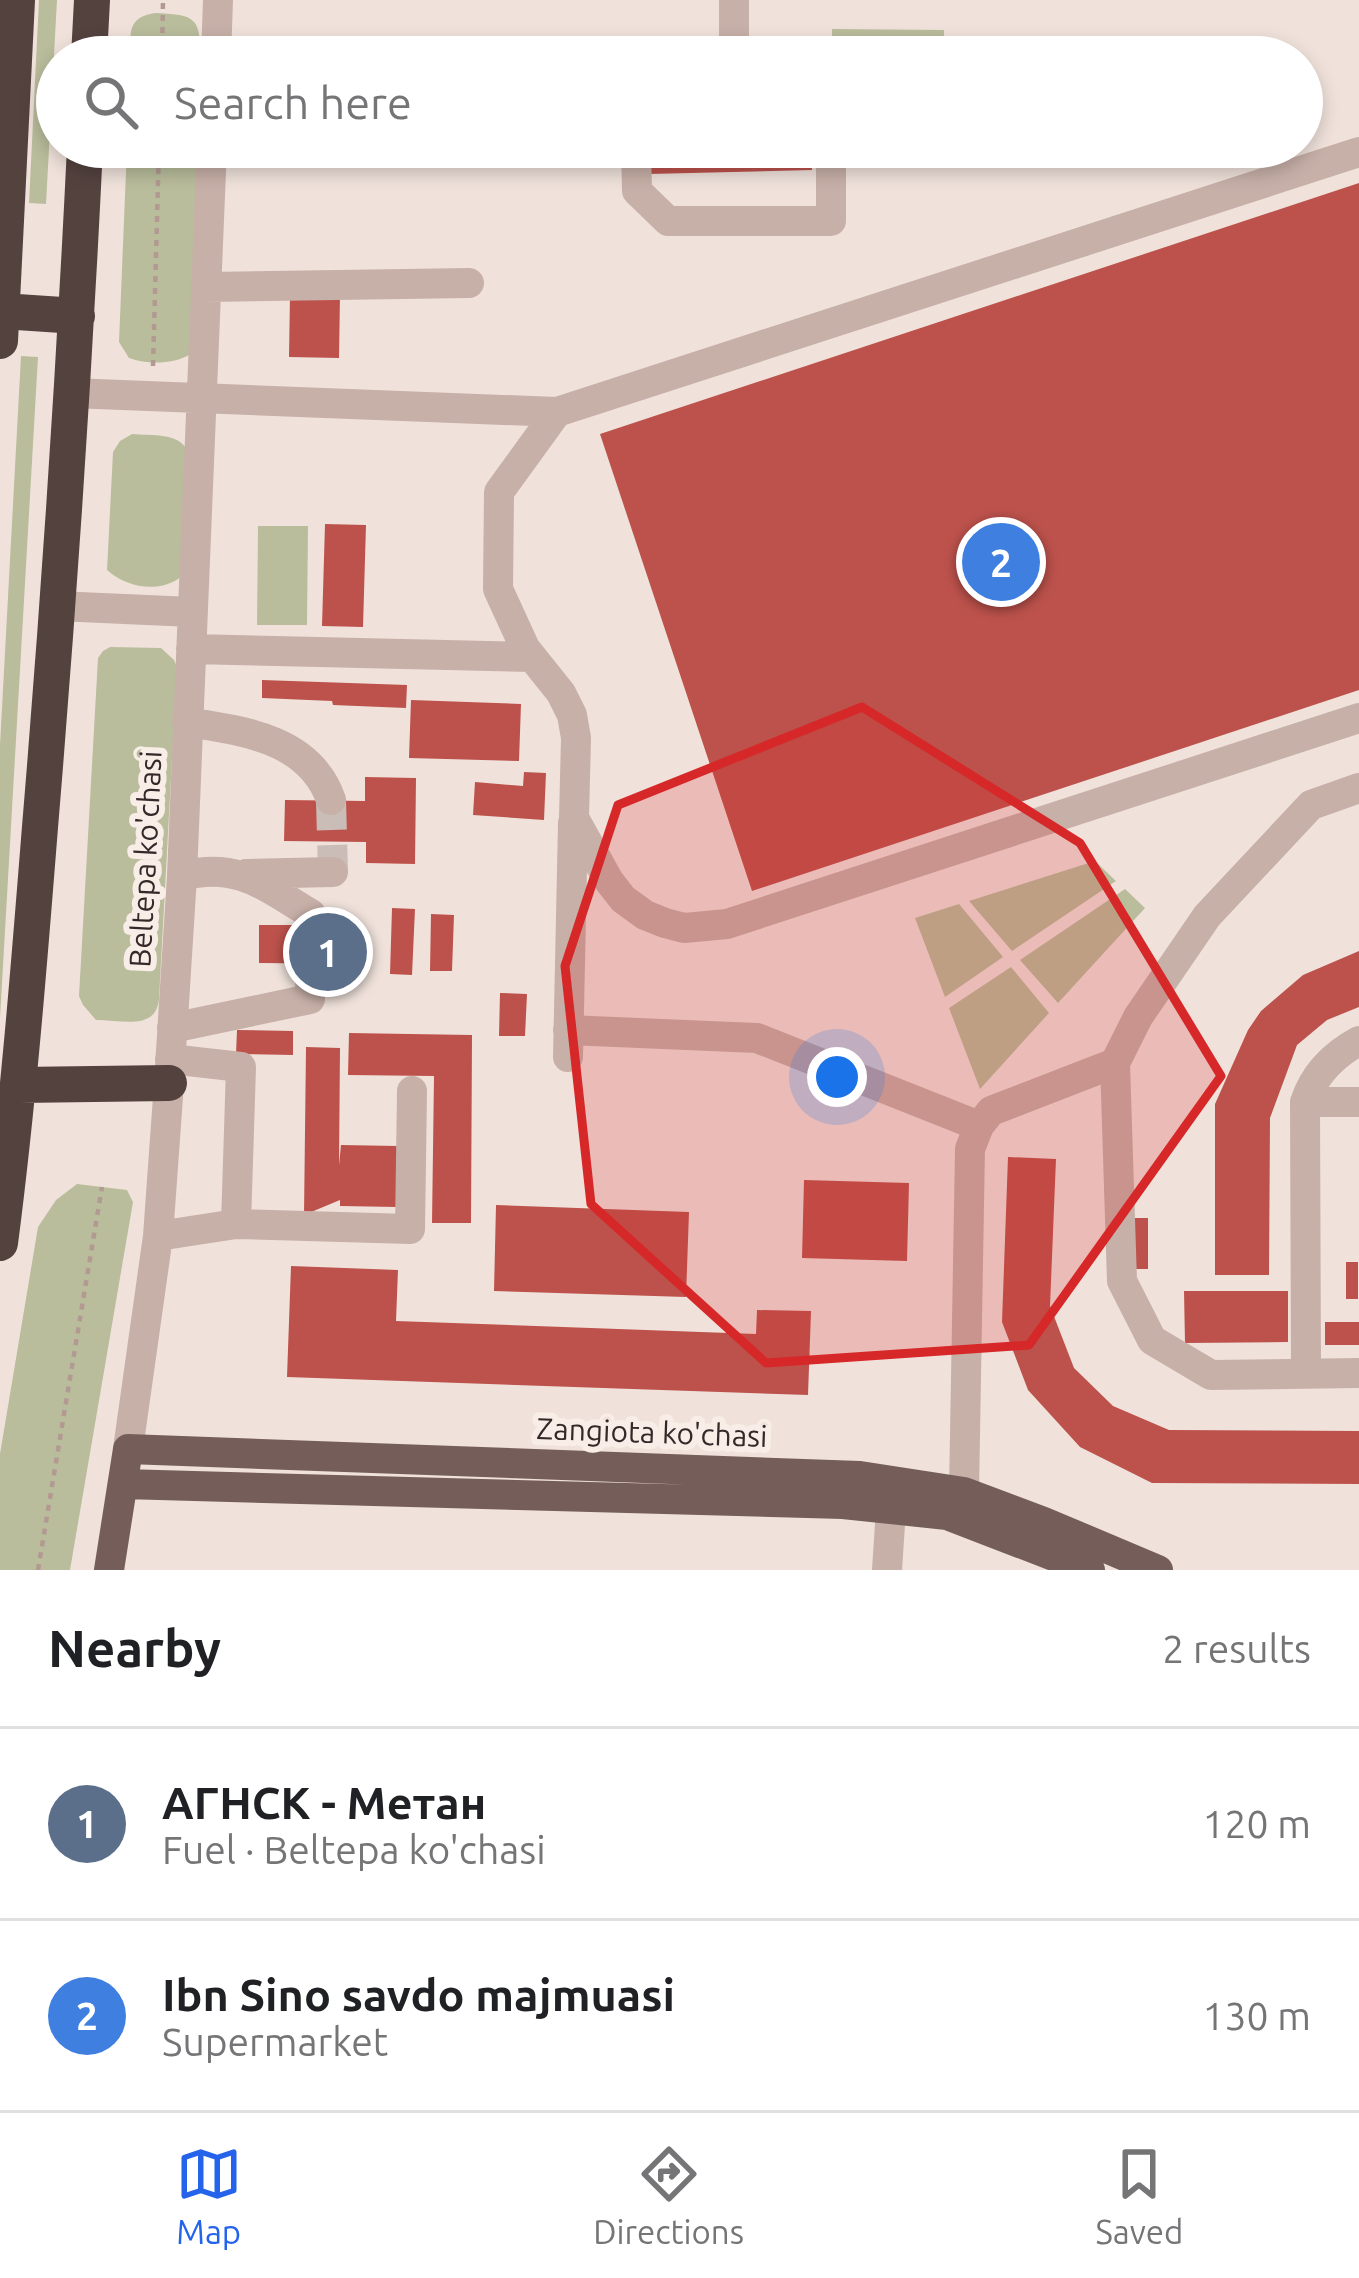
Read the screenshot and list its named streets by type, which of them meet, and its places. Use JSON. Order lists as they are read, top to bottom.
{
  "streets": {
    "main road": ["Beltepa ko'chasi", "Zangiota ko'chasi"]
  },
  "crossings": [
    ["Beltepa ko'chasi", "Zangiota ko'chasi"]
  ],
  "page": {
    "search": "Search here",
    "pins": ["2", "1"],
    "heading": ["Nearby", "2 results"],
    "list": [
      {
        "mark": "1",
        "name": "АГНСК - Метан",
        "note": "Fuel · Beltepa ko'chasi",
        "value": "120 m"
      },
      {
        "mark": "2",
        "name": "Ibn Sino savdo majmuasi",
        "note": "Supermarket",
        "value": "130 m"
      }
    ],
    "nav": ["Map", "Directions", "Saved"]
  }
}
